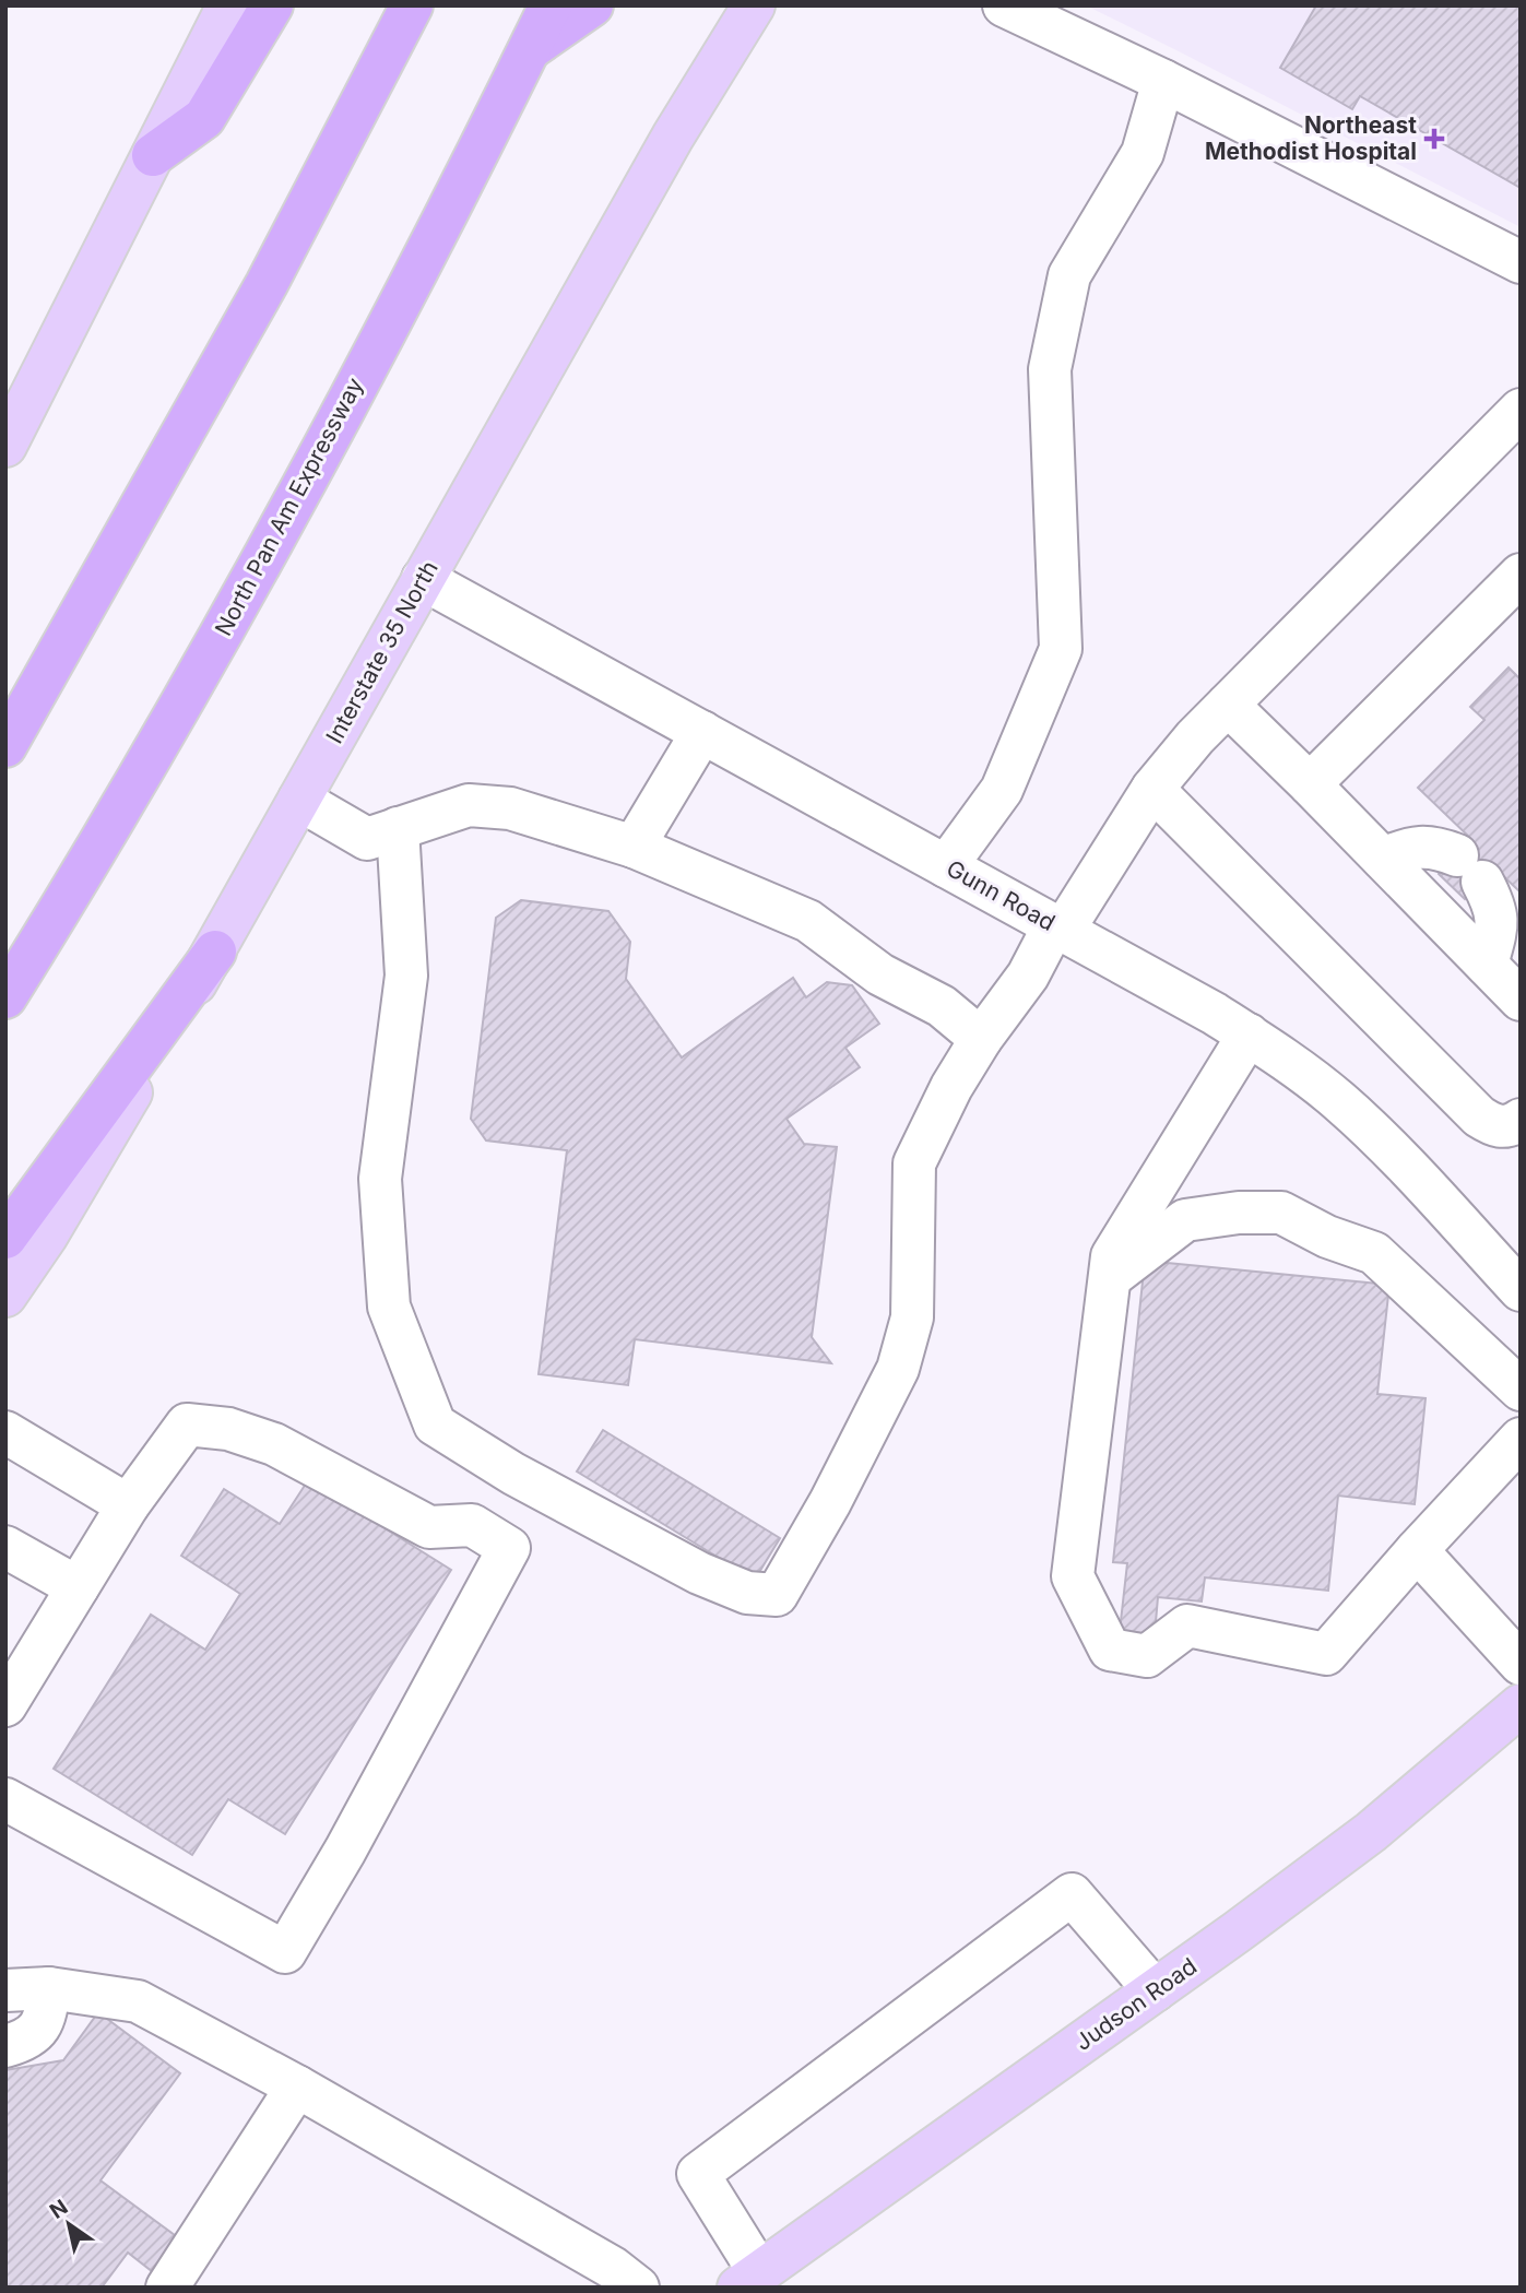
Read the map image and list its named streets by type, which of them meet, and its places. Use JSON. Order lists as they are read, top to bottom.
{
  "streets": {
    "highway": ["North Pan Am Expressway"],
    "main road": ["Interstate 35 North", "Judson Road"],
    "street": ["Gunn Road"]
  },
  "crossings": [
    ["Interstate 35 North", "Gunn Road"]
  ],
  "places": {
    "health": ["Northeast Methodist Hospital"]
  },
  "north": "top left"
}
